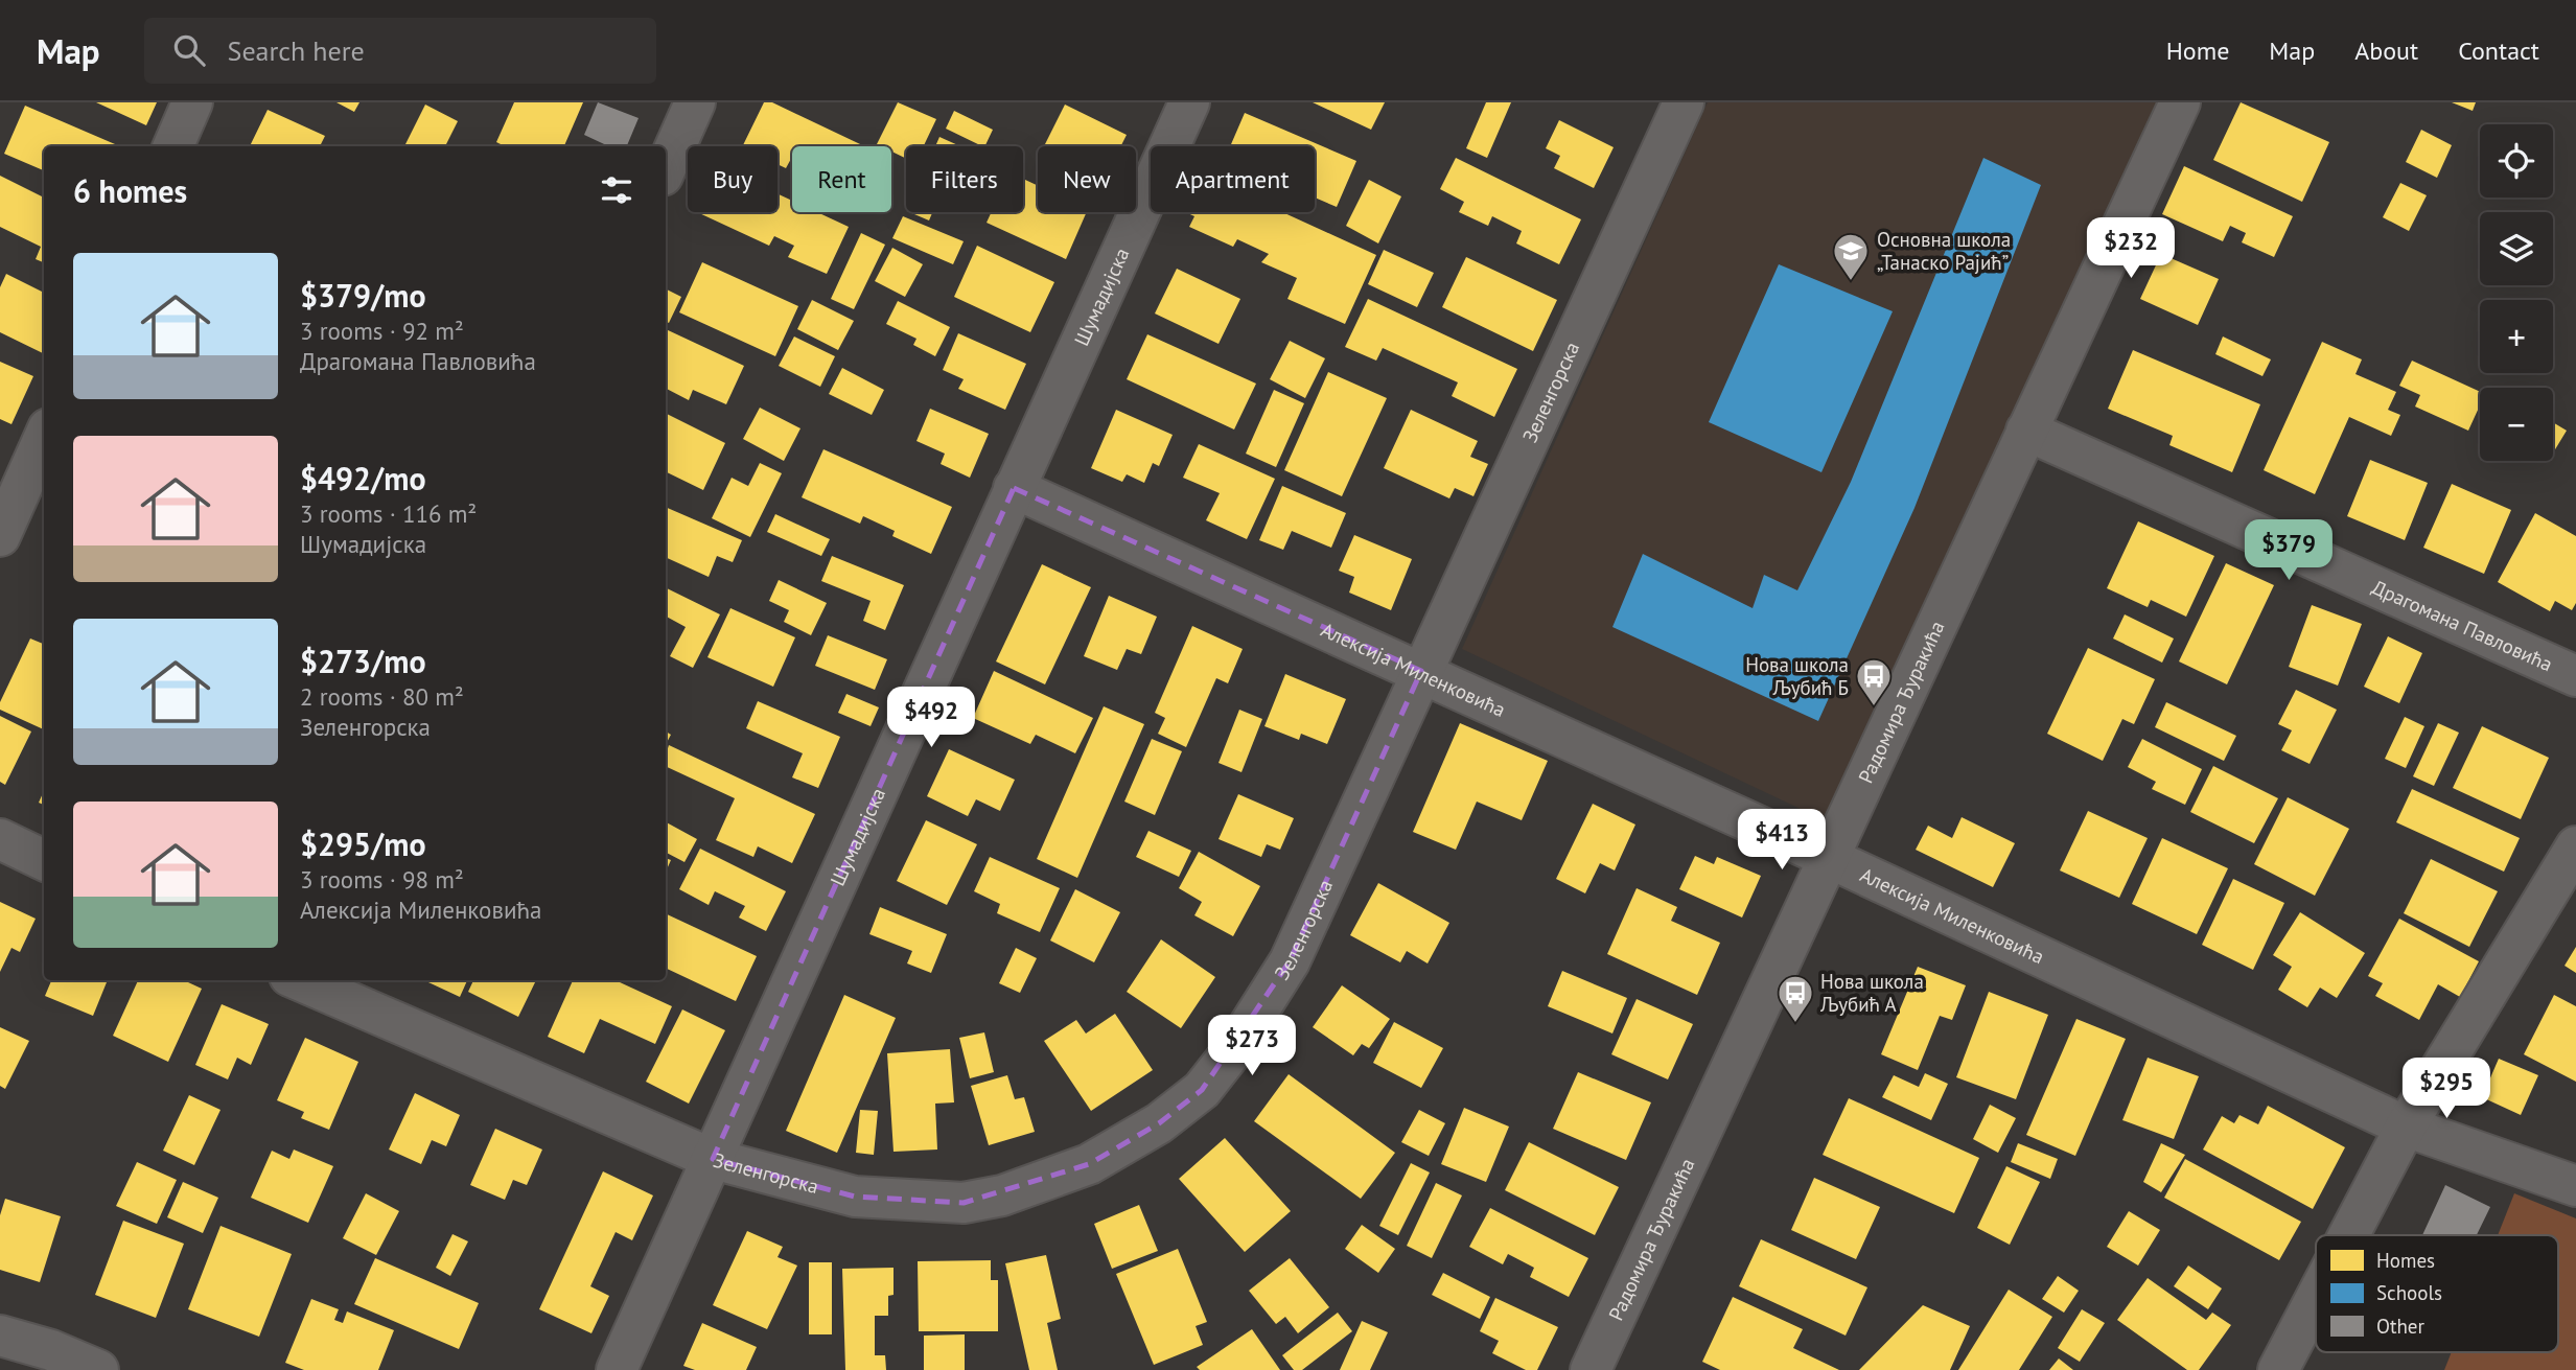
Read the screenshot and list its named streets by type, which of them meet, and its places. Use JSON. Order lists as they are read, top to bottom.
{
  "streets": {
    "street": [
      "Шумадијска",
      "Зеленгорска",
      "Драгомана Павловића",
      "Алексија Миленковића",
      "Радомира Ђуракића"
    ]
  },
  "crossings": [
    ["Шумадијска", "Зеленгорска"],
    ["Шумадијска", "Алексија Миленковића"],
    ["Зеленгорска", "Алексија Миленковића"],
    ["Драгомана Павловића", "Радомира Ђуракића"],
    ["Алексија Миленковића", "Радомира Ђуракића"]
  ],
  "places": {
    "school or university": ["Основна школа „Танаско Рајић”"],
    "bus stop": ["Нова школа Љубић Б", "Нова школа Љубић А"]
  },
  "legend": ["Homes", "Schools", "Other"],
  "page": {
    "header": "Map",
    "search": "Search here",
    "nav": [
      "Home",
      "Map",
      "About",
      "Contact"
    ],
    "map_buttons": ["+", "−"],
    "chip": [
      "Buy",
      "Rent",
      "Filters",
      "New",
      "Apartment"
    ],
    "heading": "6 homes",
    "price": [
      "$232",
      "$379",
      "$492",
      "$413",
      "$273",
      "$295"
    ],
    "list": [
      {
        "name": "$379/mo",
        "note": "3 rooms · 92 m² · Драгомана Павловића"
      },
      {
        "name": "$492/mo",
        "note": "3 rooms · 116 m² · Шумадијска"
      },
      {
        "name": "$273/mo",
        "note": "2 rooms · 80 m² · Зеленгорска"
      },
      {
        "name": "$295/mo",
        "note": "3 rooms · 98 m² · Алексија Миленковића"
      }
    ]
  }
}
